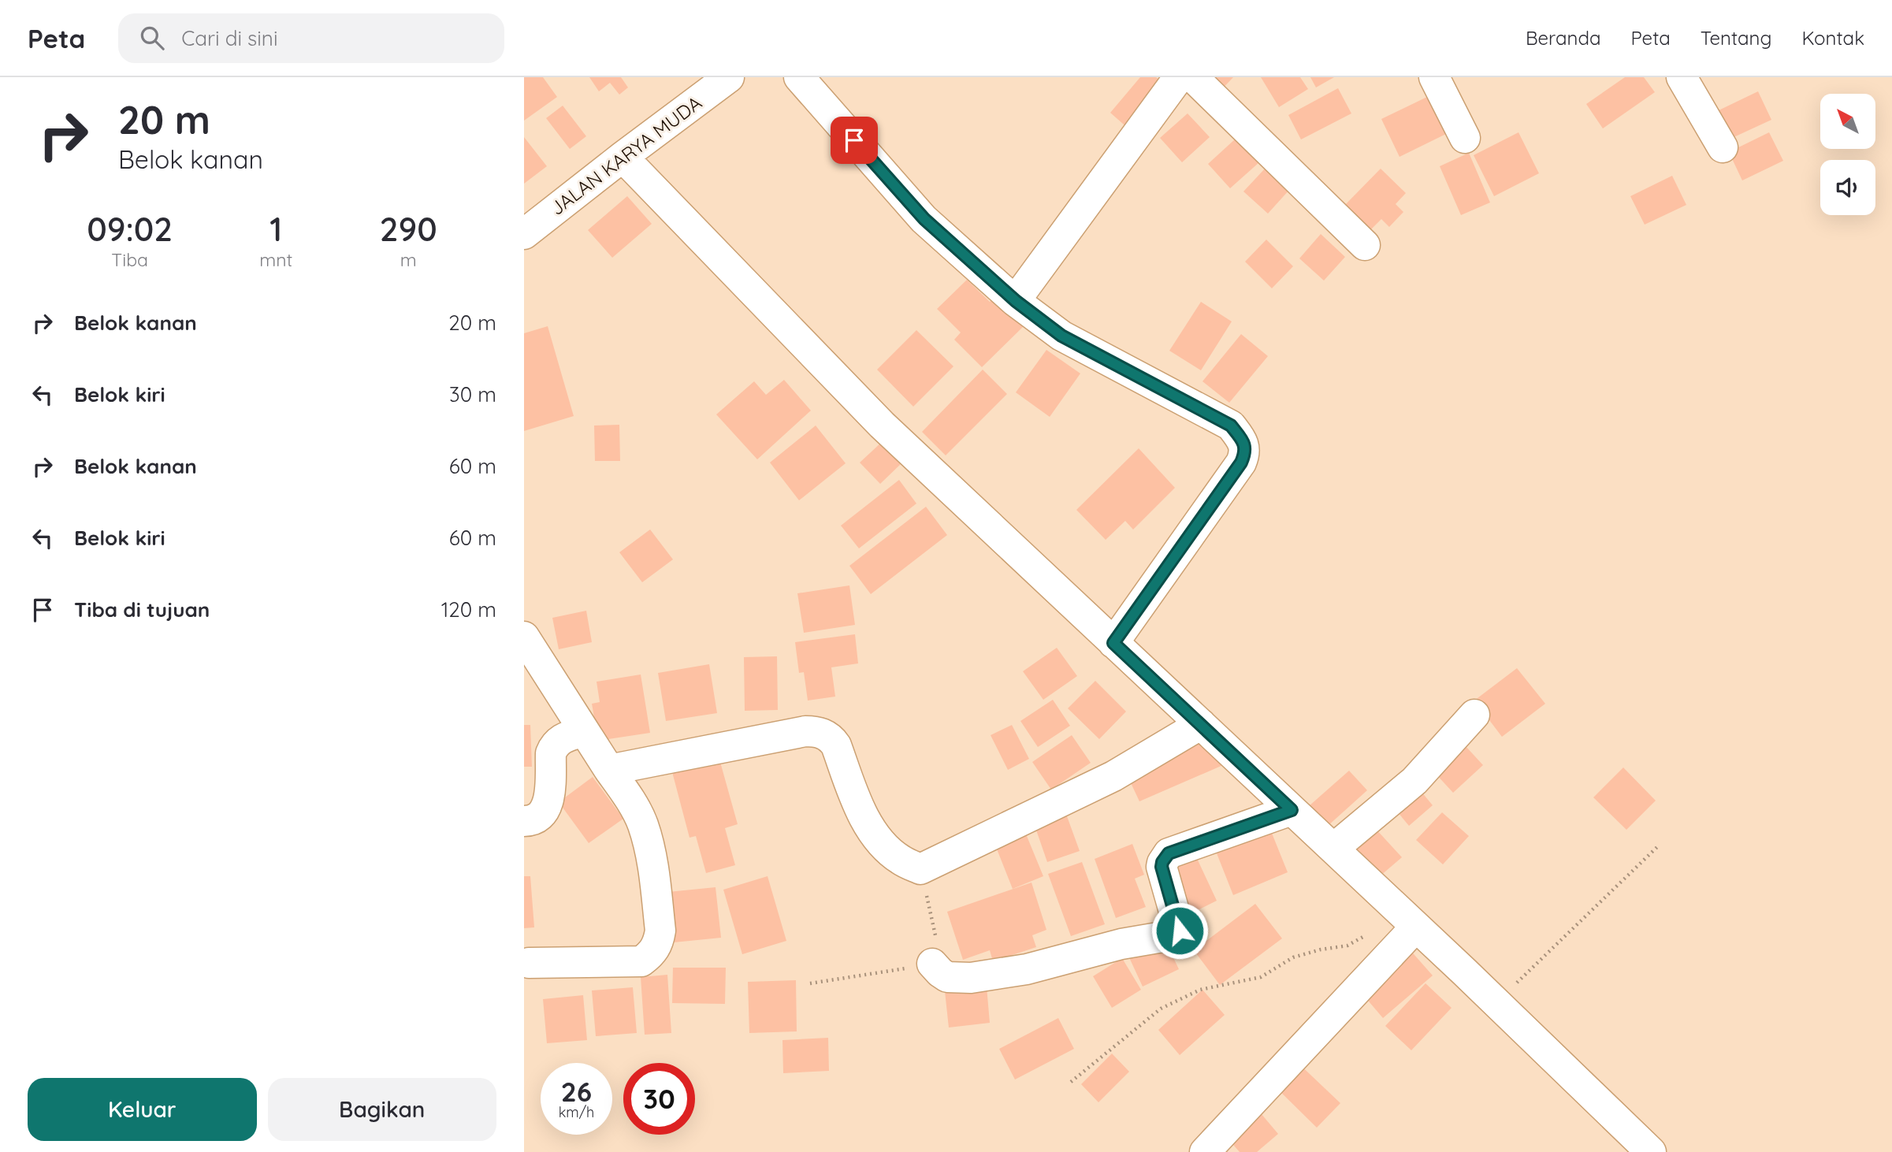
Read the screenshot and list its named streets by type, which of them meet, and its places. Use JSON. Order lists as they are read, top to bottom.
{
  "streets": {
    "street": ["JALAN KARYA MUDA"]
  },
  "north": "top left",
  "page": {
    "header": "Peta",
    "search": "Cari di sini",
    "nav": [
      "Beranda",
      "Peta",
      "Tentang",
      "Kontak"
    ],
    "turn": ["20 m", "Belok kanan"],
    "eta": [
      "09:02",
      "Tiba",
      "1",
      "mnt",
      "290",
      "m"
    ],
    "list": [
      {
        "name": "Belok kanan",
        "value": "20 m"
      },
      {
        "name": "Belok kiri",
        "value": "30 m"
      },
      {
        "name": "Belok kanan",
        "value": "60 m"
      },
      {
        "name": "Belok kiri",
        "value": "60 m"
      },
      {
        "name": "Tiba di tujuan",
        "value": "120 m"
      }
    ],
    "speed": "26 km/h",
    "limit": "30",
    "buttons": ["Keluar", "Bagikan"]
  }
}
